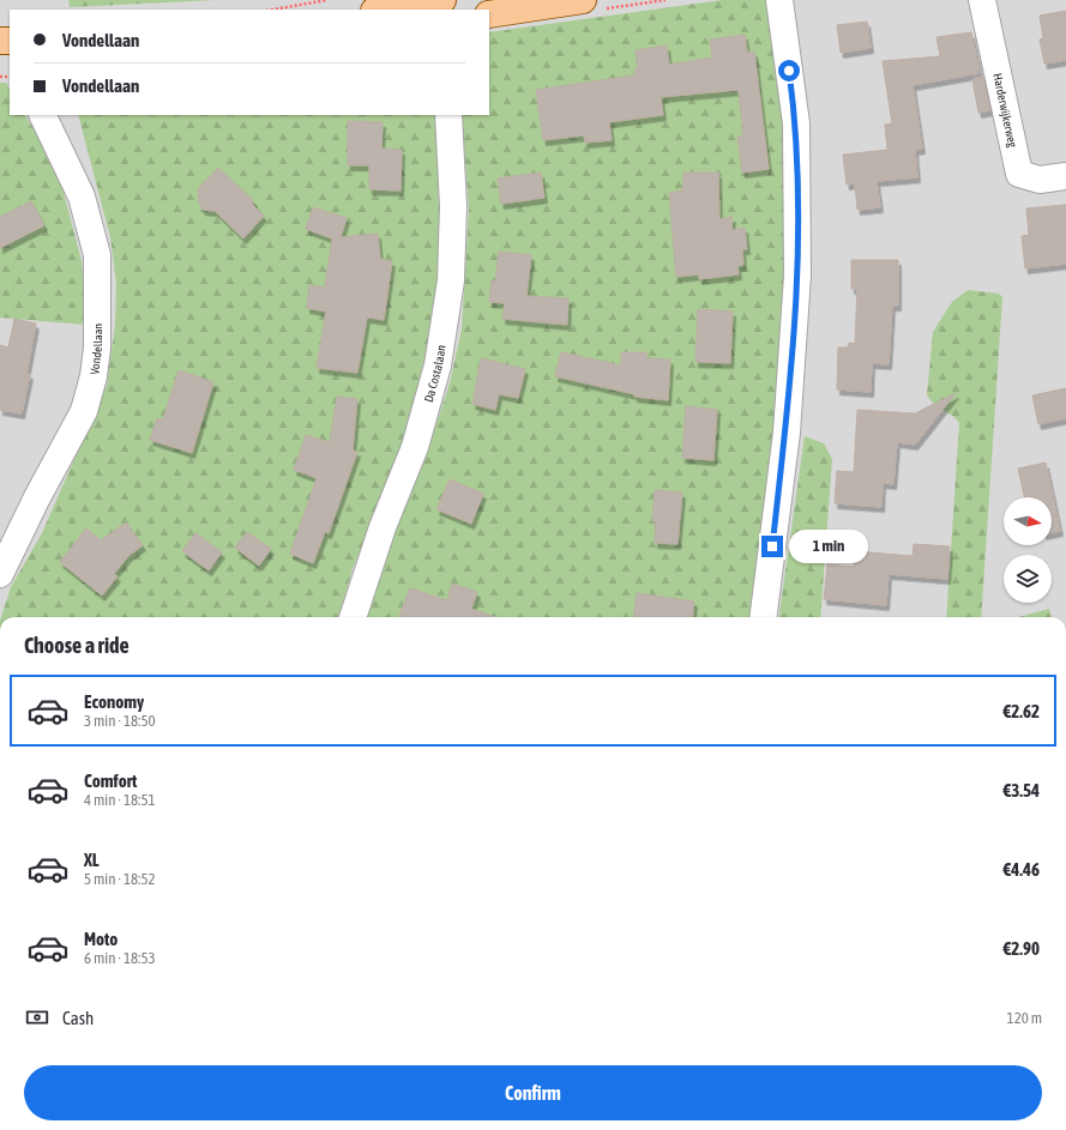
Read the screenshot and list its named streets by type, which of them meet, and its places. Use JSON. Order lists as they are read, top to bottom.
{
  "streets": {
    "street": ["Harderwijkerweg", "Vondellaan", "Da Costalaan"]
  },
  "north": "right",
  "page": {
    "banner": ["Vondellaan", "Vondellaan"],
    "bubble": "1 min",
    "heading": "Choose a ride",
    "list": [
      {
        "name": "Economy",
        "note": "3 min · 18:50",
        "value": "€2.62"
      },
      {
        "name": "Comfort",
        "note": "4 min · 18:51",
        "value": "€3.54"
      },
      {
        "name": "XL",
        "note": "5 min · 18:52",
        "value": "€4.46"
      },
      {
        "name": "Moto",
        "note": "6 min · 18:53",
        "value": "€2.90"
      }
    ],
    "pay": ["Cash", "120 m"],
    "buttons": "Confirm"
  }
}
